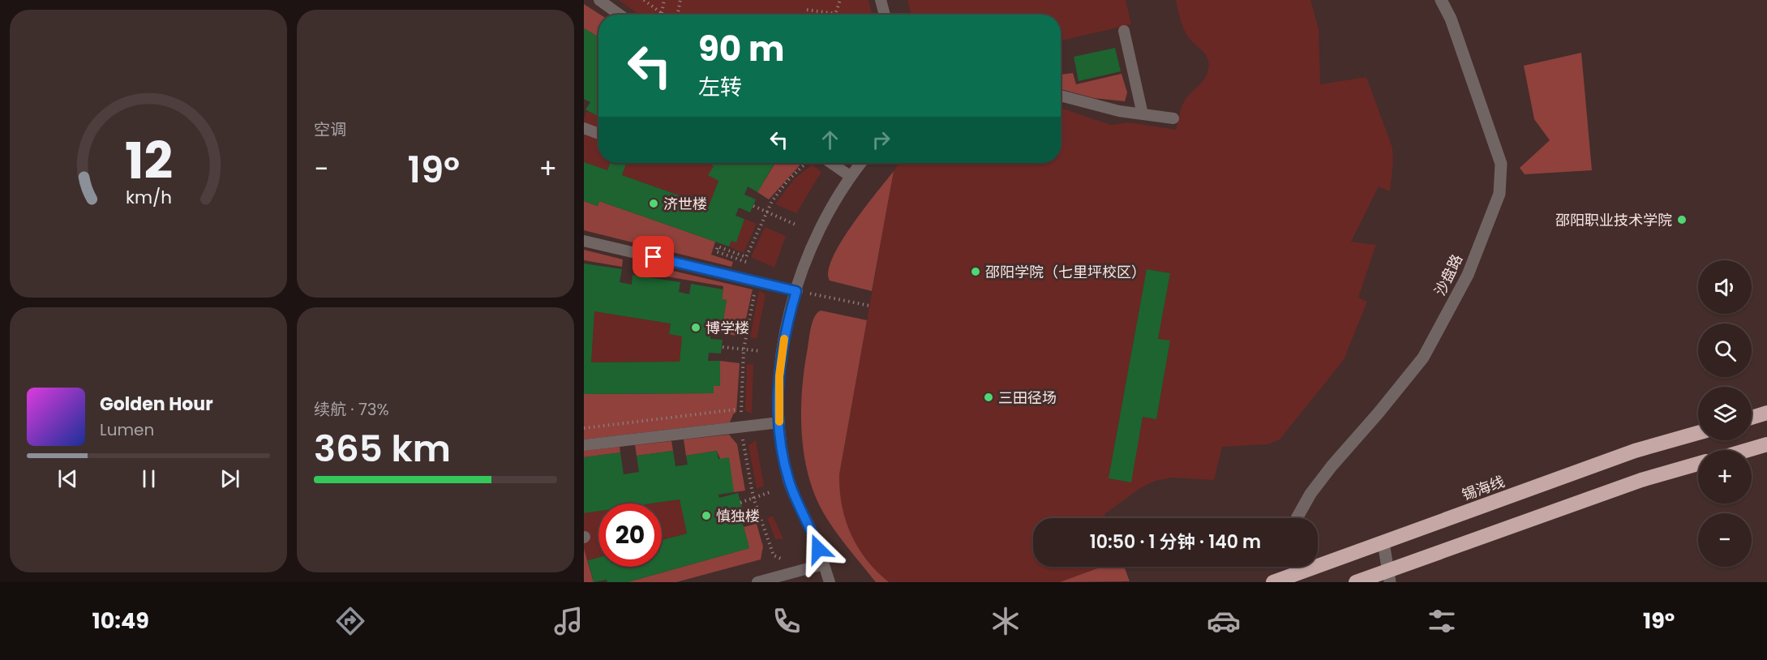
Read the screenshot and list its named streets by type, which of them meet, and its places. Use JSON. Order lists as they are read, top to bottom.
{
  "streets": {
    "highway": ["锡海线"],
    "street": ["沙盘路"]
  },
  "places": [
    "济世楼",
    "邵阳职业技术学院",
    "邵阳学院（七里坪校区）",
    "博学楼",
    "三田径场",
    "慎独楼"
  ],
  "page": {
    "tile": [
      "空调",
      ["续航 · 73%", "365 km"]
    ],
    "turn": ["90 m", "左转"],
    "heat": ["−", "19°", "+"],
    "map_buttons": ["+", "−"],
    "song": ["Golden Hour", "Lumen"],
    "limit": "20",
    "trip": "10:50 · 1 分钟 · 140 m",
    "tabs": ["10:49", "19°"],
    "gauge": ["12", "km/h"]
  }
}
